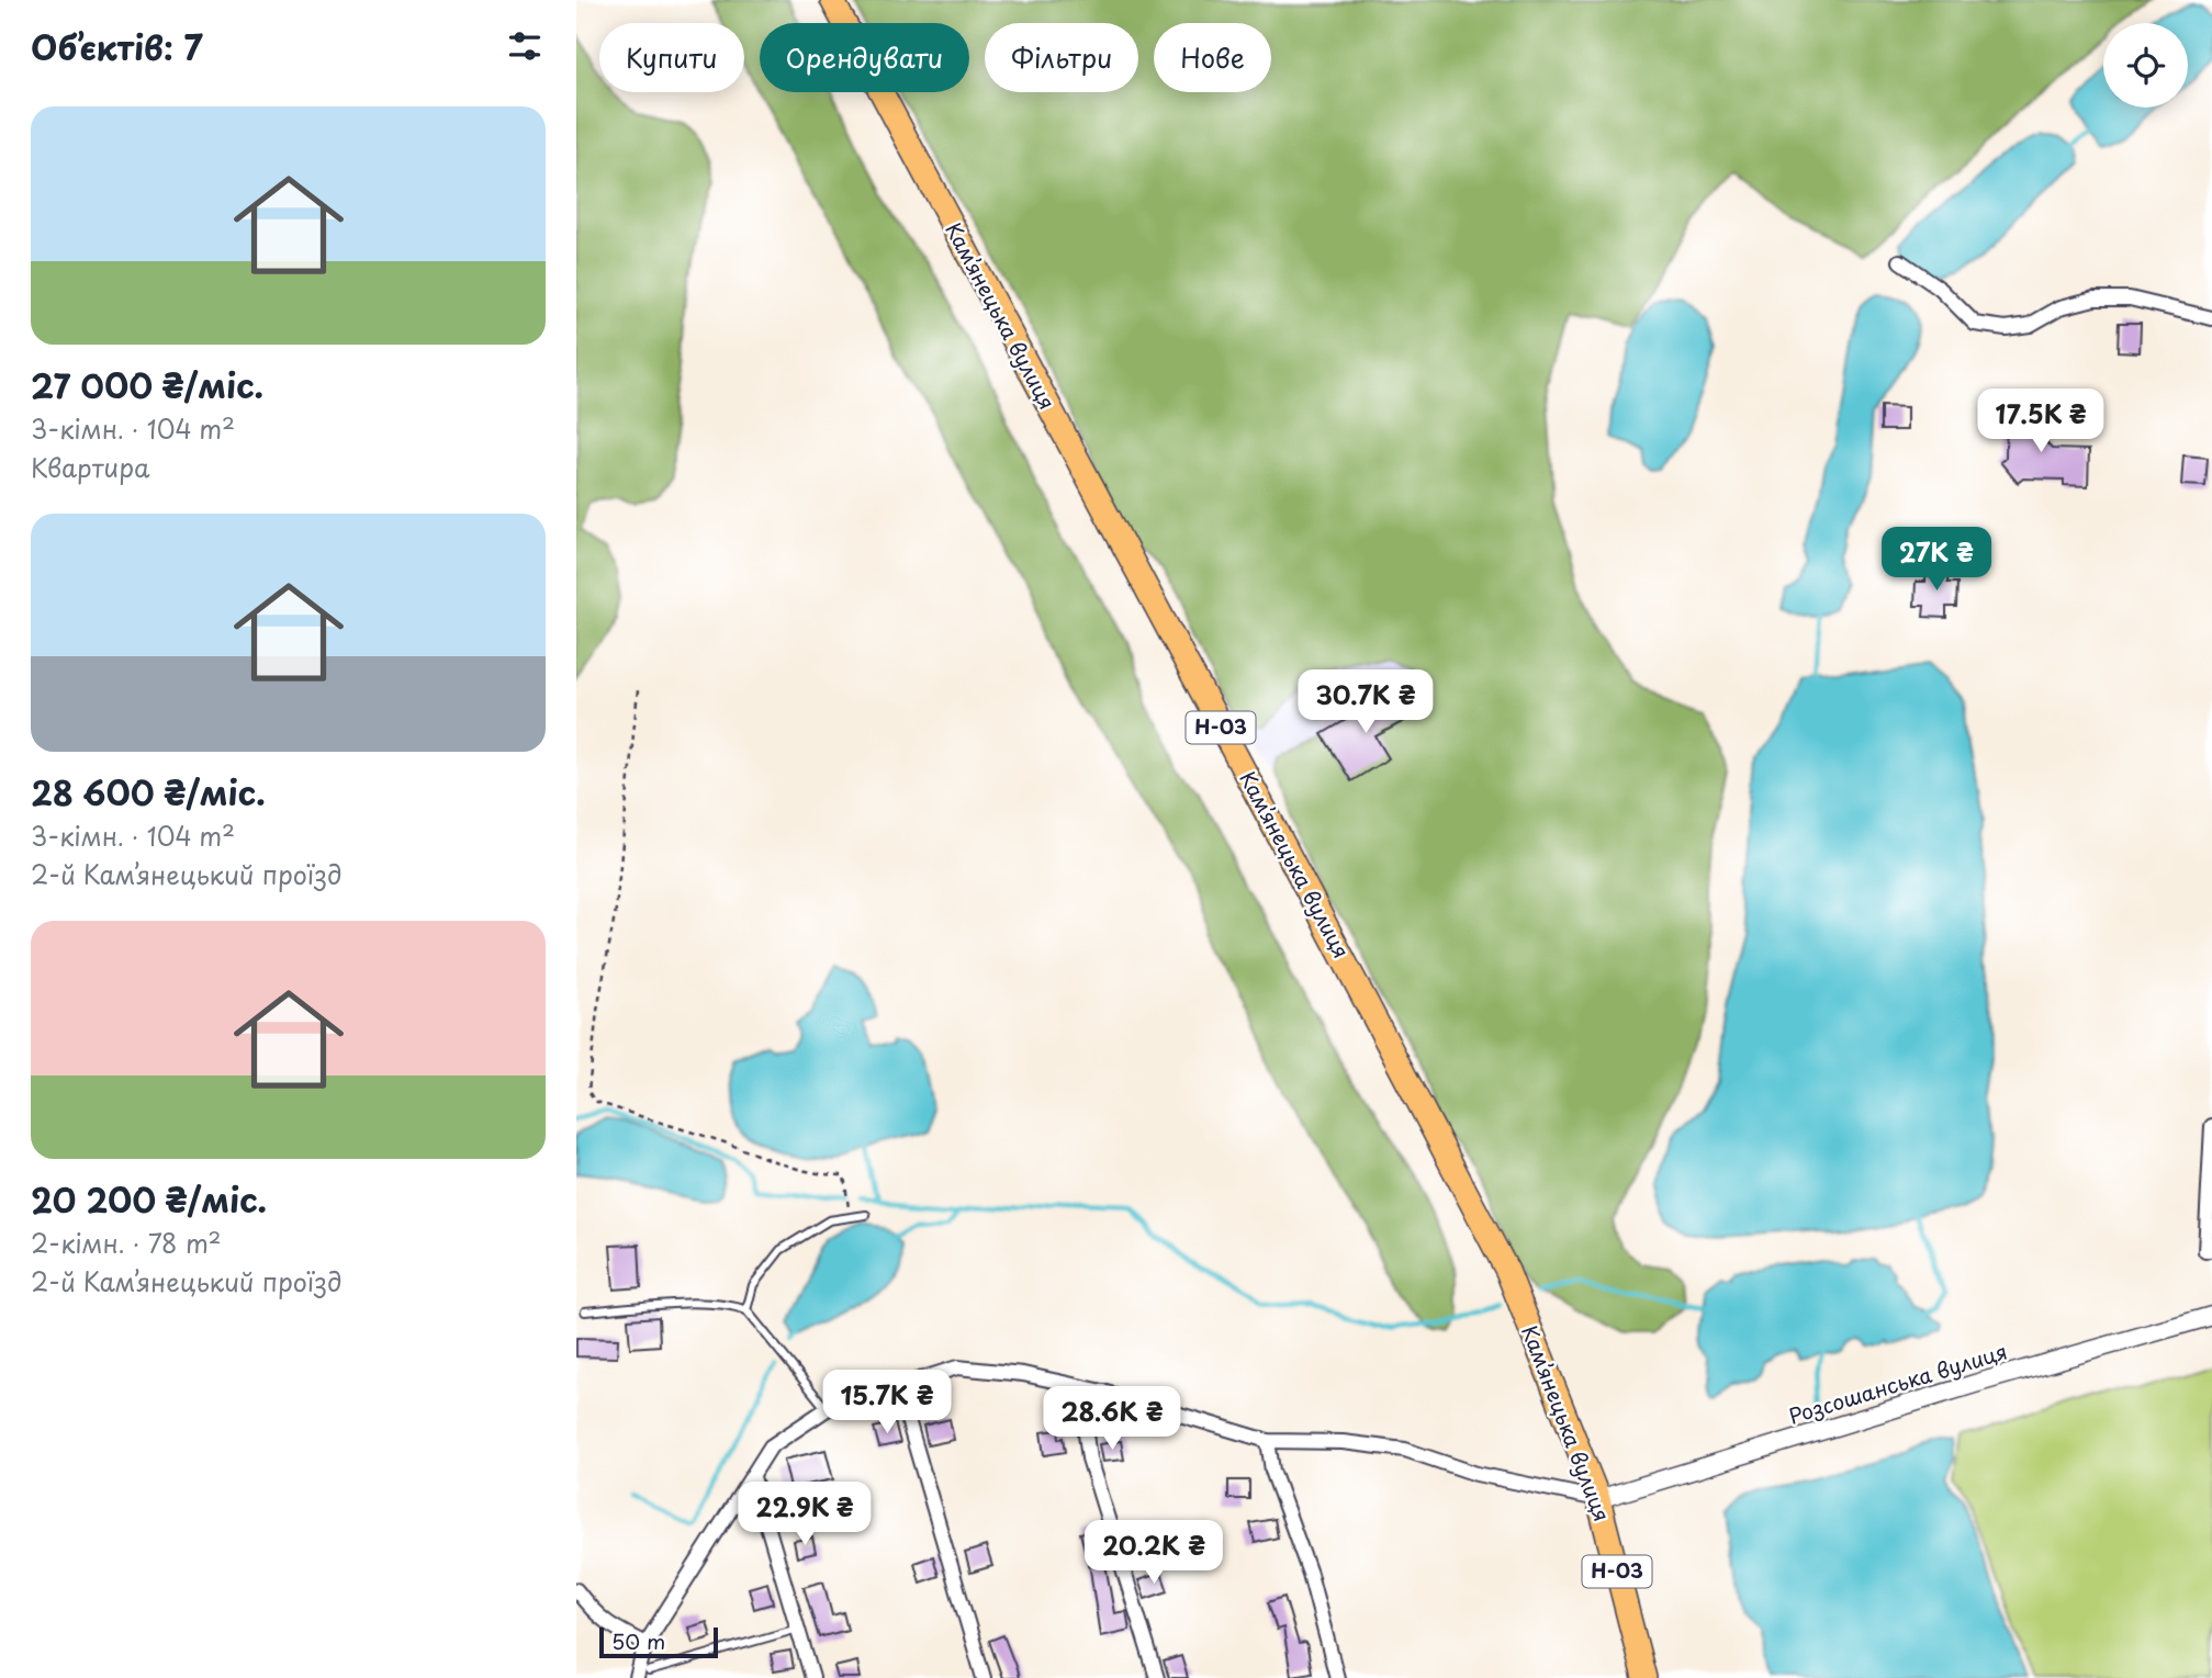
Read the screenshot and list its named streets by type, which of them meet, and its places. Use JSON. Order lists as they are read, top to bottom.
{
  "streets": {
    "main road": ["Камʼянецька вулиця", "Н-03"],
    "street": ["Розсошанська вулиця"]
  },
  "crossings": [
    ["Камʼянецька вулиця", "Розсошанська вулиця"]
  ],
  "scale_bar": "50 m",
  "page": {
    "heading": "Об’єктів: 7",
    "chip": [
      "Купити",
      "Орендувати",
      "Фільтри",
      "Нове"
    ],
    "list": [
      {
        "name": "27 000 ₴/міс.",
        "note": "3-кімн. · 104 m² · Квартира"
      },
      {
        "name": "28 600 ₴/міс.",
        "note": "3-кімн. · 104 m² · 2-й Камʼянецький проїзд"
      },
      {
        "name": "20 200 ₴/міс.",
        "note": "2-кімн. · 78 m² · 2-й Камʼянецький проїзд"
      }
    ],
    "price": [
      "17.5K ₴",
      "27K ₴",
      "30.7K ₴",
      "15.7K ₴",
      "28.6K ₴",
      "22.9K ₴",
      "20.2K ₴"
    ],
    "scale": "50 m"
  }
}
